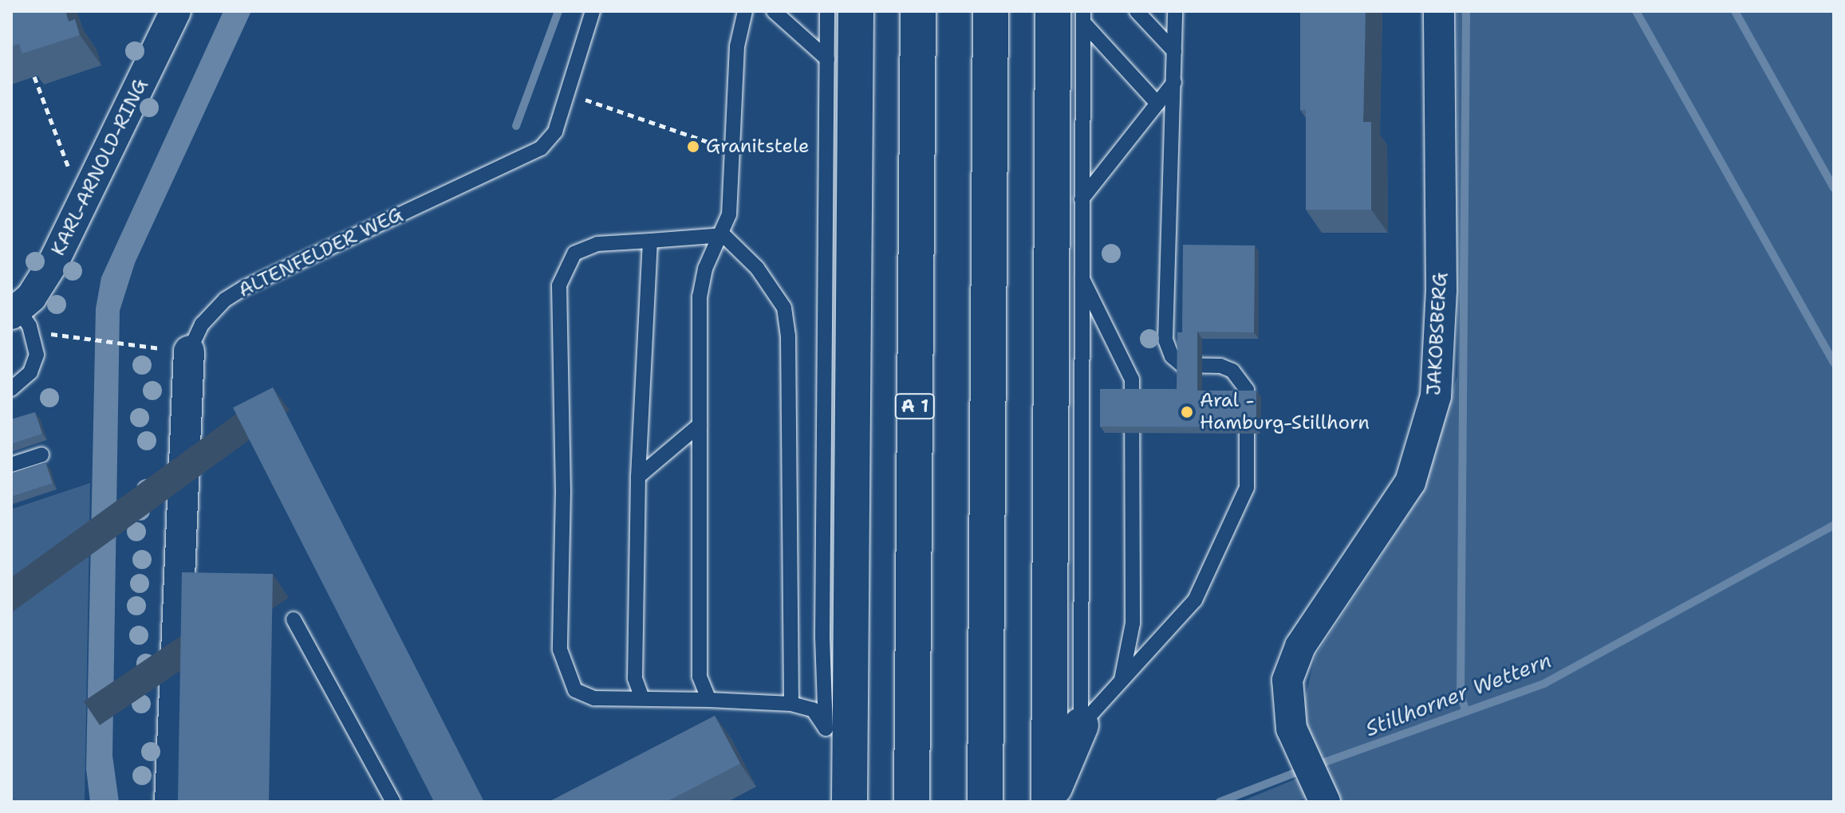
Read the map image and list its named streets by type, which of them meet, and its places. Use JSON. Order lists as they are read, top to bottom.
{
  "streets": {
    "highway": ["A 1"],
    "street": ["KARL-ARNOLD-RING", "ALTENFELDER WEG", "JAKOBSBERG"]
  },
  "water": ["Stillhorner Wettern"],
  "places": ["Granitstele", "Aral - Hamburg-Stillhorn"]
}
